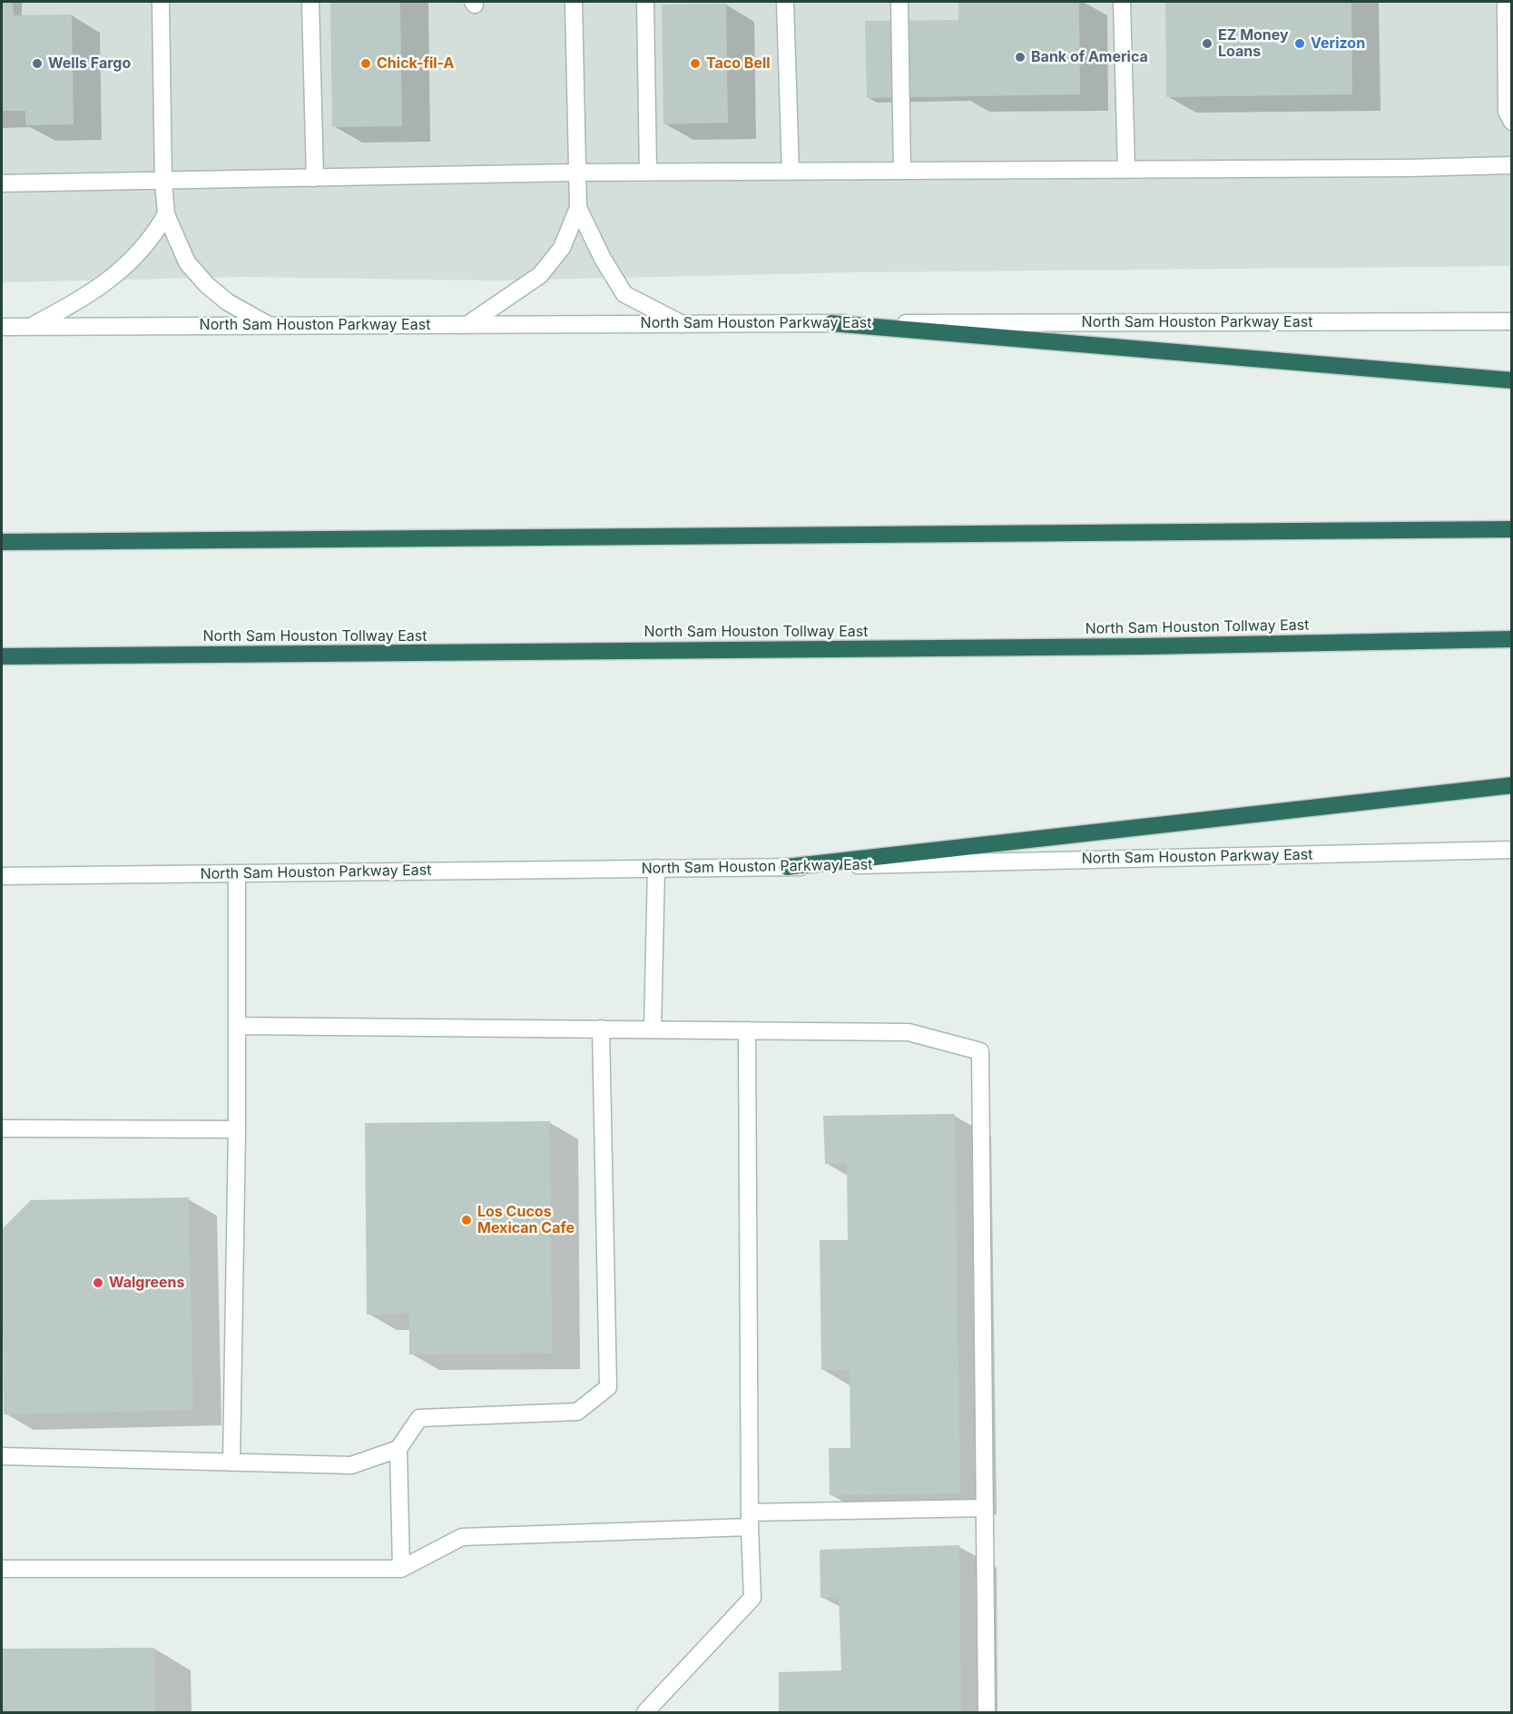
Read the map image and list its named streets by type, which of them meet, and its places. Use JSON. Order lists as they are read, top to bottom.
{
  "streets": {
    "highway": ["North Sam Houston Tollway East"],
    "main road": ["North Sam Houston Parkway East"]
  },
  "places": [
    "EZ Money Loans",
    "Verizon",
    "Bank of America",
    "Wells Fargo",
    "Chick-fil-A",
    "Taco Bell",
    "Los Cucos Mexican Cafe",
    "Walgreens"
  ]
}
